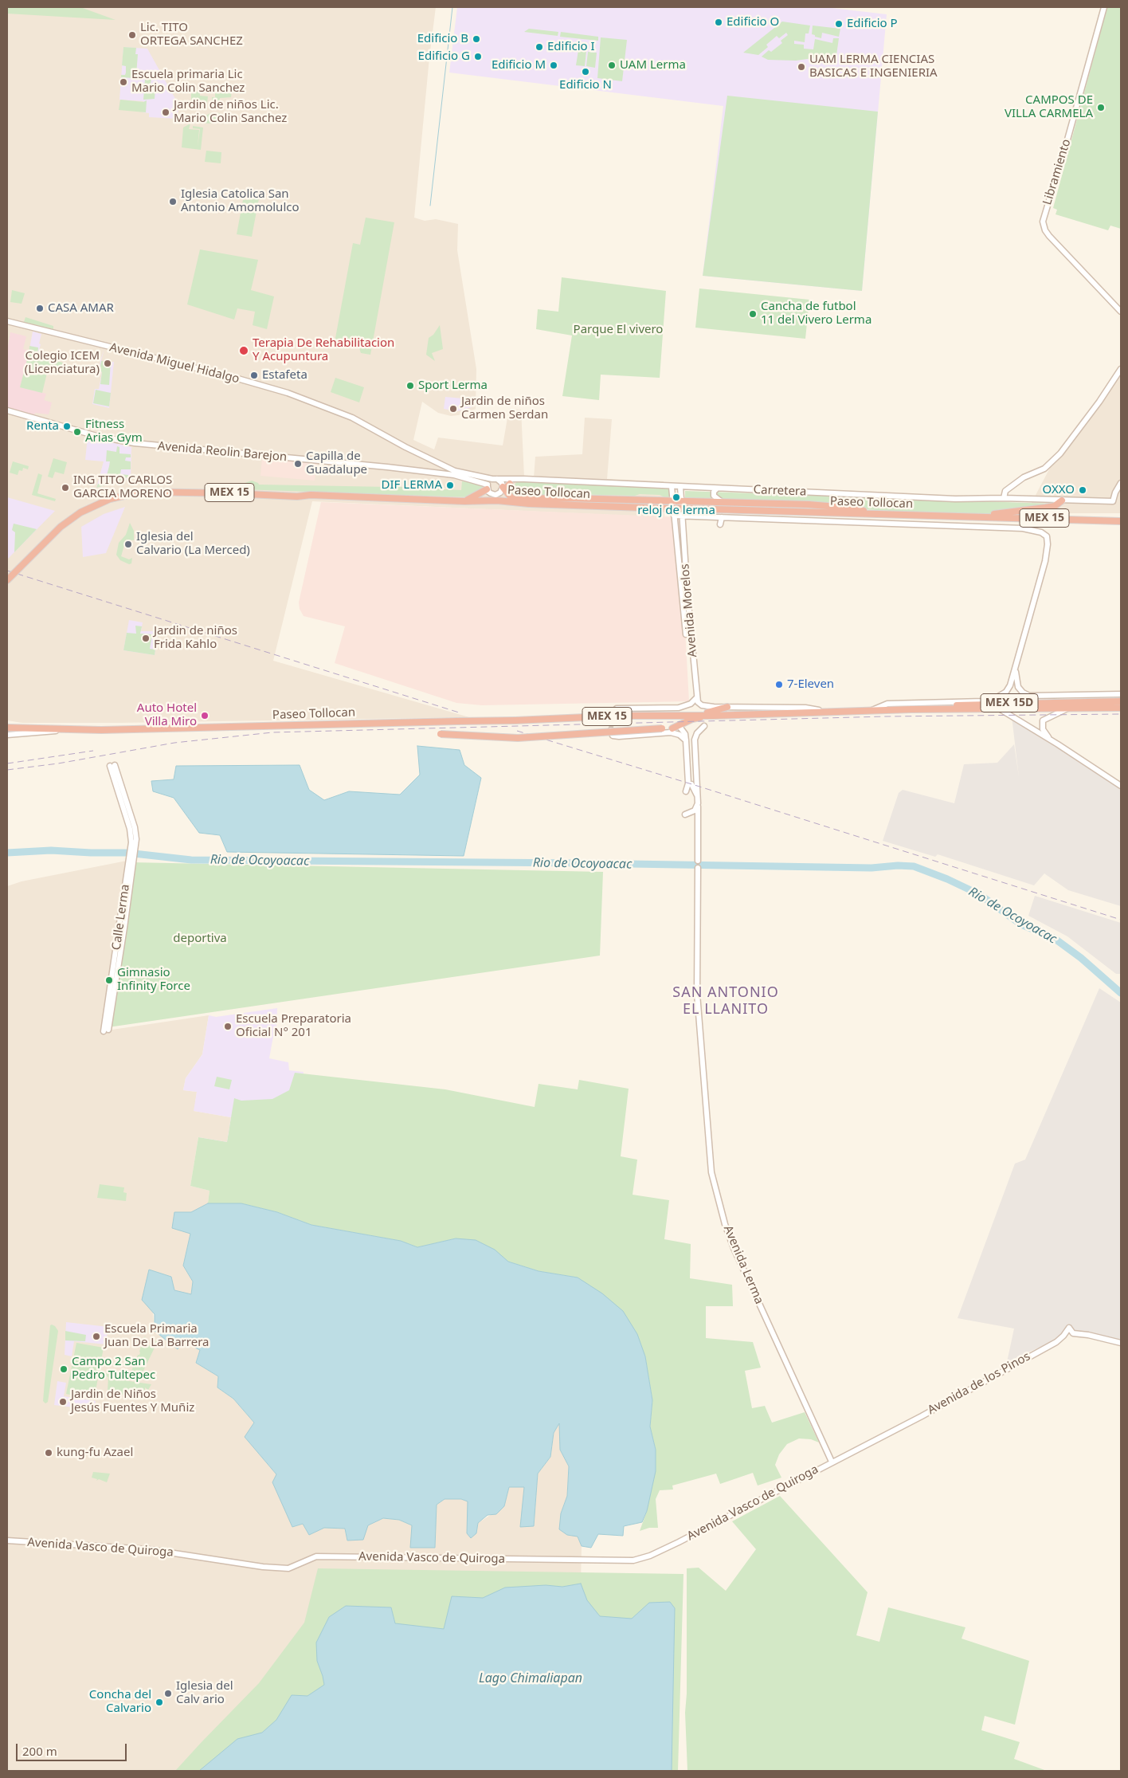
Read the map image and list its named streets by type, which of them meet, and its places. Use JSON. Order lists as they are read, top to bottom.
{
  "streets": {
    "highway": ["MEX 15", "Paseo Tollocan", "MEX 15D"],
    "main road": [
      "Libramiento",
      "Avenida Miguel Hidalgo",
      "Avenida Reolin Barejon",
      "Carretera",
      "Avenida Morelos",
      "Calle Lerma",
      "Avenida Lerma",
      "Avenida de los Pinos",
      "Avenida Vasco de Quiroga"
    ]
  },
  "crossings": [
    ["Avenida Miguel Hidalgo", "Avenida Reolin Barejon"],
    ["Avenida Miguel Hidalgo", "Carretera"],
    ["Carretera", "Avenida Morelos"],
    ["MEX 15", "Paseo Tollocan"],
    ["MEX 15", "MEX 15D"],
    ["Paseo Tollocan", "MEX 15D"],
    ["Avenida Lerma", "Avenida de los Pinos"],
    ["Avenida Lerma", "Avenida Vasco de Quiroga"],
    ["Avenida de los Pinos", "Avenida Vasco de Quiroga"]
  ],
  "districts": ["SAN ANTONIO EL LLANITO"],
  "water": ["Rio de Ocoyoacac", "Lago Chimaliapan"],
  "parks": ["Parque El vivero", "deportiva"],
  "places": [
    "Edificio O",
    "Edificio P",
    "Lic. TITO ORTEGA SANCHEZ",
    "Edificio B",
    "Edificio I",
    "Edificio G",
    "Edificio M",
    "UAM Lerma",
    "UAM LERMA CIENCIAS BASICAS E INGENIERIA",
    "Edificio N",
    "Escuela primaria Lic Mario Colin Sanchez",
    "CAMPOS DE VILLA CARMELA",
    "Jardin de niños Lic. Mario Colin Sanchez",
    "Iglesia Catolica San Antonio Amomolulco",
    "CASA AMAR",
    "Cancha de futbol 11 del Vivero Lerma",
    "Terapia De Rehabilitacion Y Acupuntura",
    "Colegio ICEM (Licenciatura)",
    "Estafeta",
    "Sport Lerma",
    "Jardin de niños Carmen Serdan",
    "Renta",
    "Fitness Arias Gym",
    "Capilla de Guadalupe",
    "DIF LERMA",
    "ING TITO CARLOS GARCIA MORENO",
    "OXXO",
    "reloj de lerma",
    "Iglesia del Calvario (La Merced)",
    "Jardin de niños Frida Kahlo",
    "7-Eleven",
    "Auto Hotel Villa Miro",
    "Gimnasio Infinity Force",
    "Escuela Preparatoria Oficial N° 201",
    "Escuela Primaria Juan De La Barrera",
    "Campo 2 San Pedro Tultepec",
    "Jardin de Niños Jesús Fuentes Y Muñiz",
    "kung-fu Azael",
    "Iglesia del Calv ario",
    "Concha del Calvario"
  ],
  "scale_bar": "200 m"
}
